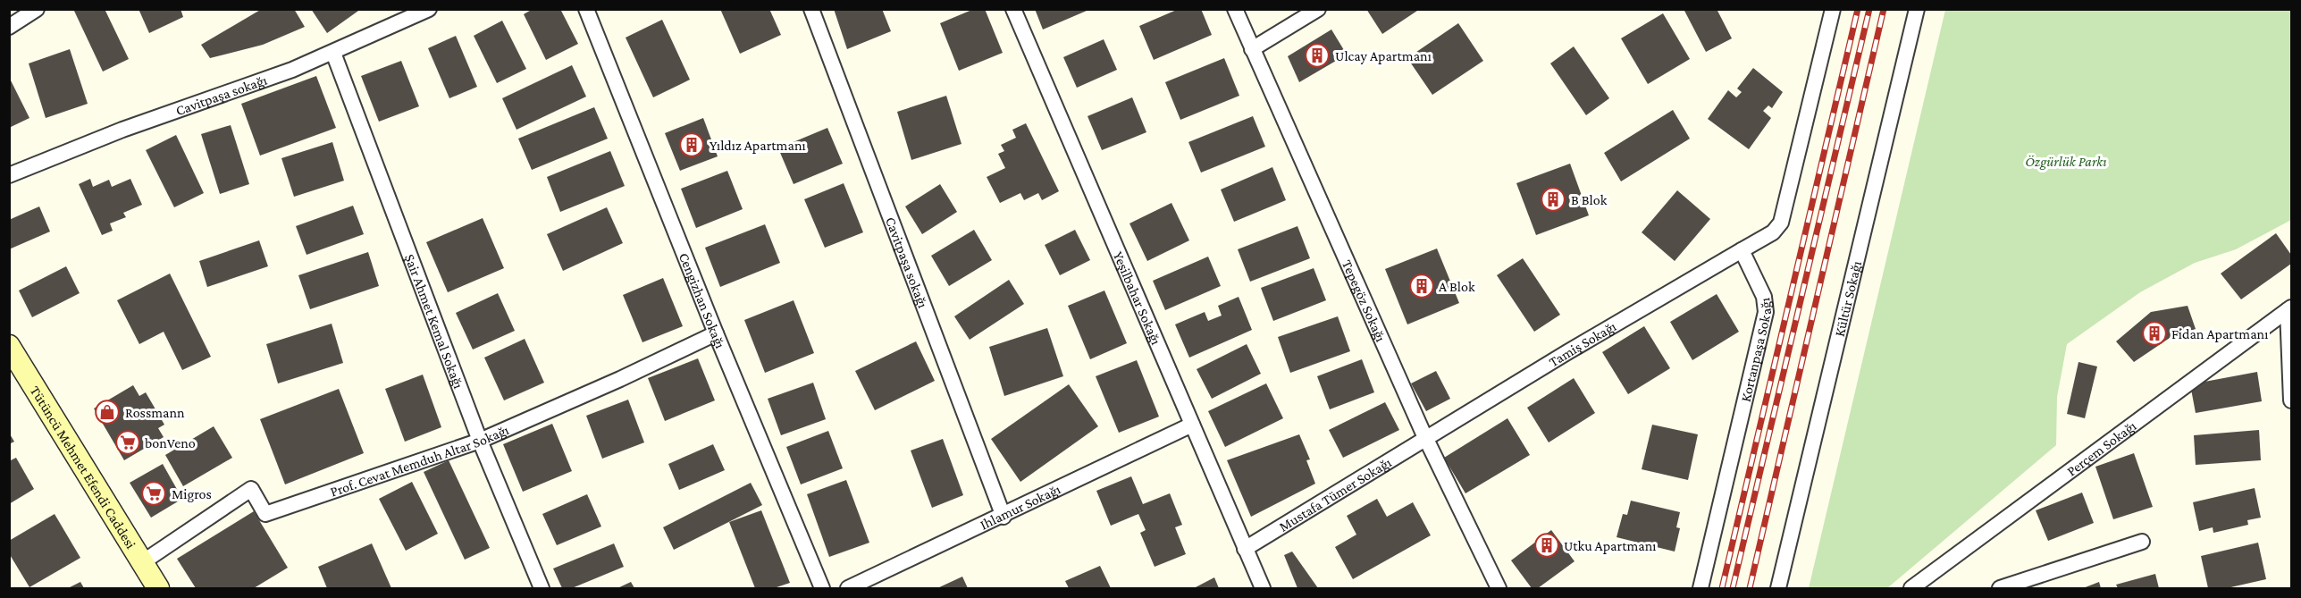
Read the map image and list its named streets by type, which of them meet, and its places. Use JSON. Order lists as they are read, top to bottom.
{
  "streets": {
    "main road": ["Tütüncü Mehmet Efendi Caddesi"],
    "street": [
      "Cavitpaşa sokağı",
      "Yeşilbahar Sokağı",
      "Kültür Sokağı",
      "Cengizhan Sokağı",
      "Tepegöz Sokağı",
      "Şair Ahmet Kemal Sokağı",
      "Tamiş Sokağı",
      "Kortanpaşa Sokağı",
      "Perçem Sokağı",
      "Prof. Cevat Memduh Altar Sokağı",
      "Mustafa Tümer Sokağı",
      "Ihlamur Sokağı"
    ]
  },
  "crossings": [
    ["Cavitpaşa sokağı", "Şair Ahmet Kemal Sokağı"],
    ["Cavitpaşa sokağı", "Ihlamur Sokağı"],
    ["Yeşilbahar Sokağı", "Mustafa Tümer Sokağı"],
    ["Yeşilbahar Sokağı", "Ihlamur Sokağı"],
    ["Cengizhan Sokağı", "Prof. Cevat Memduh Altar Sokağı"],
    ["Tepegöz Sokağı", "Tamiş Sokağı"],
    ["Tepegöz Sokağı", "Mustafa Tümer Sokağı"],
    ["Şair Ahmet Kemal Sokağı", "Prof. Cevat Memduh Altar Sokağı"],
    ["Tamiş Sokağı", "Kortanpaşa Sokağı"],
    ["Tamiş Sokağı", "Mustafa Tümer Sokağı"],
    ["Prof. Cevat Memduh Altar Sokağı", "Tütüncü Mehmet Efendi Caddesi"]
  ],
  "parks": ["Özgürlük Parkı"],
  "places": {
    "building": [
      "Ulcay Apartmanı",
      "Yıldız Apartmanı",
      "B Blok",
      "A Blok",
      "Fidan Apartmanı",
      "Utku Apartmanı"
    ],
    "shop": ["Rossmann"],
    "supermarket": ["bonVeno", "Migros"]
  }
}
